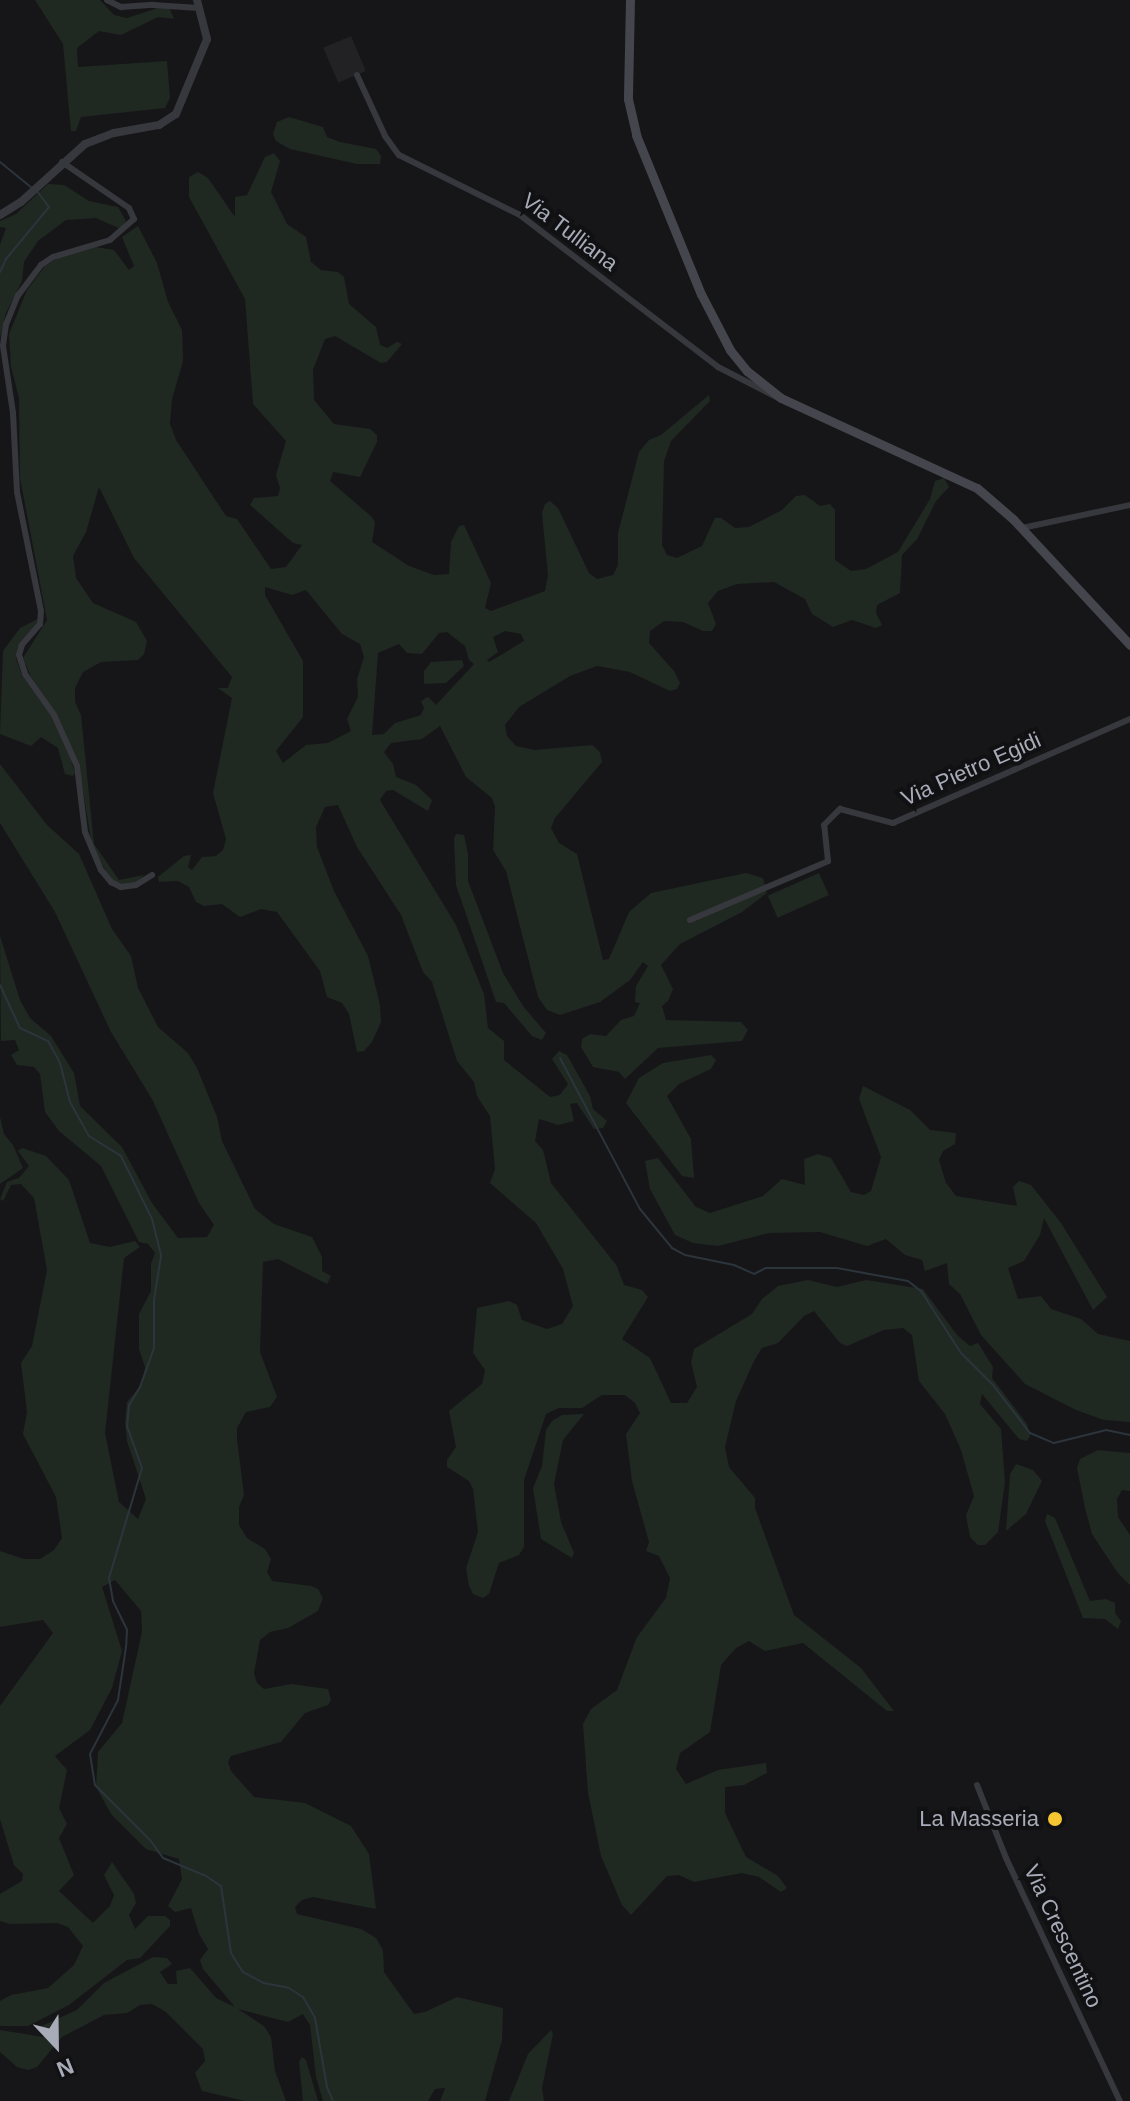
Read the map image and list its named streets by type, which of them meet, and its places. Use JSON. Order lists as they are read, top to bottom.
{
  "streets": {
    "street": ["Via Tulliana", "Via Pietro Egidi", "Via Crescentino"]
  },
  "places": ["La Masseria"],
  "north": "bottom"
}
